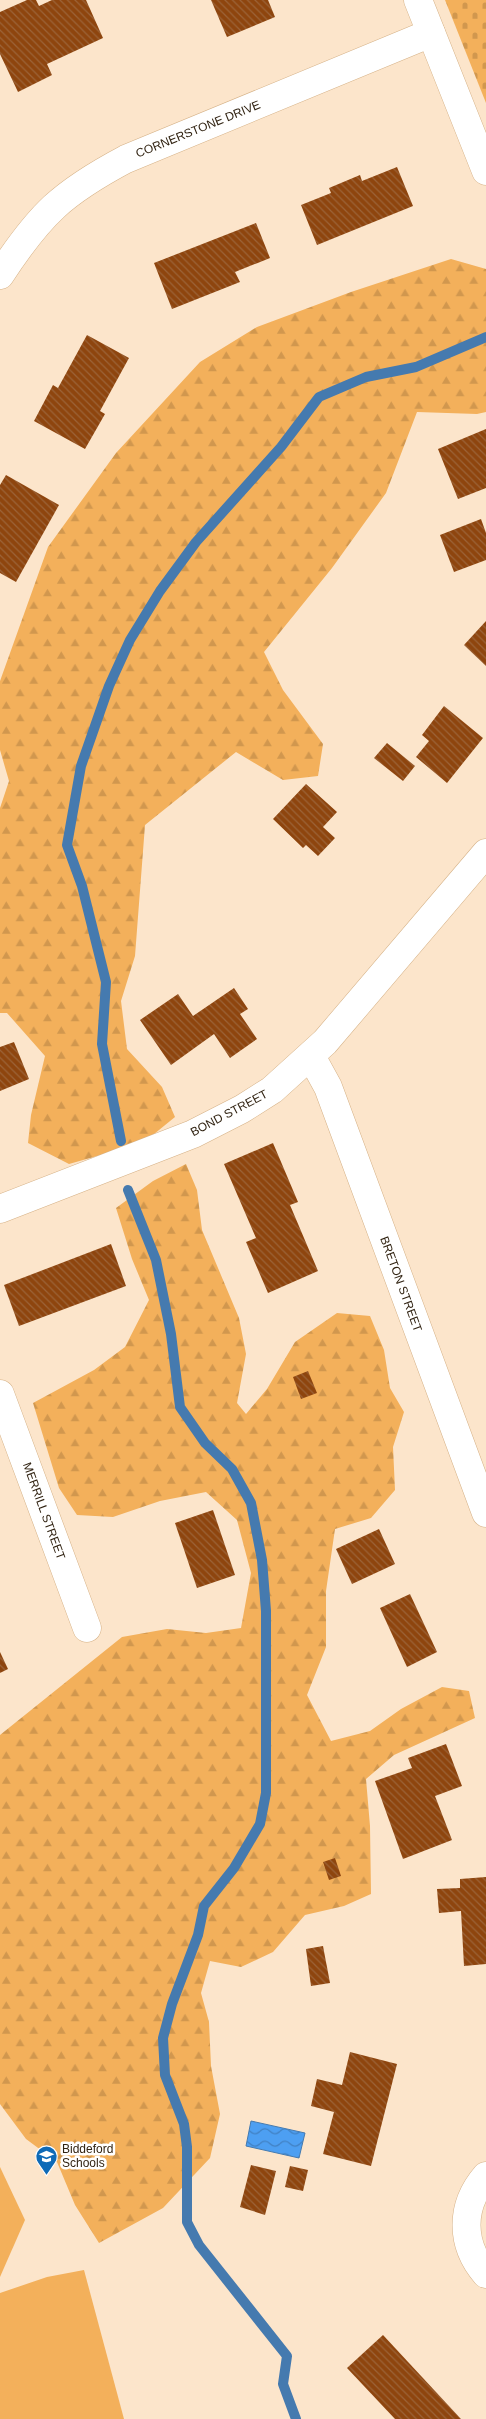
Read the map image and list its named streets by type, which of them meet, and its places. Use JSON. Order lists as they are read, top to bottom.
{
  "streets": {
    "street": [
      "CORNERSTONE DRIVE",
      "BOND STREET",
      "BRETON STREET",
      "MERRILL STREET"
    ]
  },
  "crossings": [
    ["BOND STREET", "BRETON STREET"]
  ],
  "places": {
    "school or university": ["Biddeford Schools"]
  }
}
